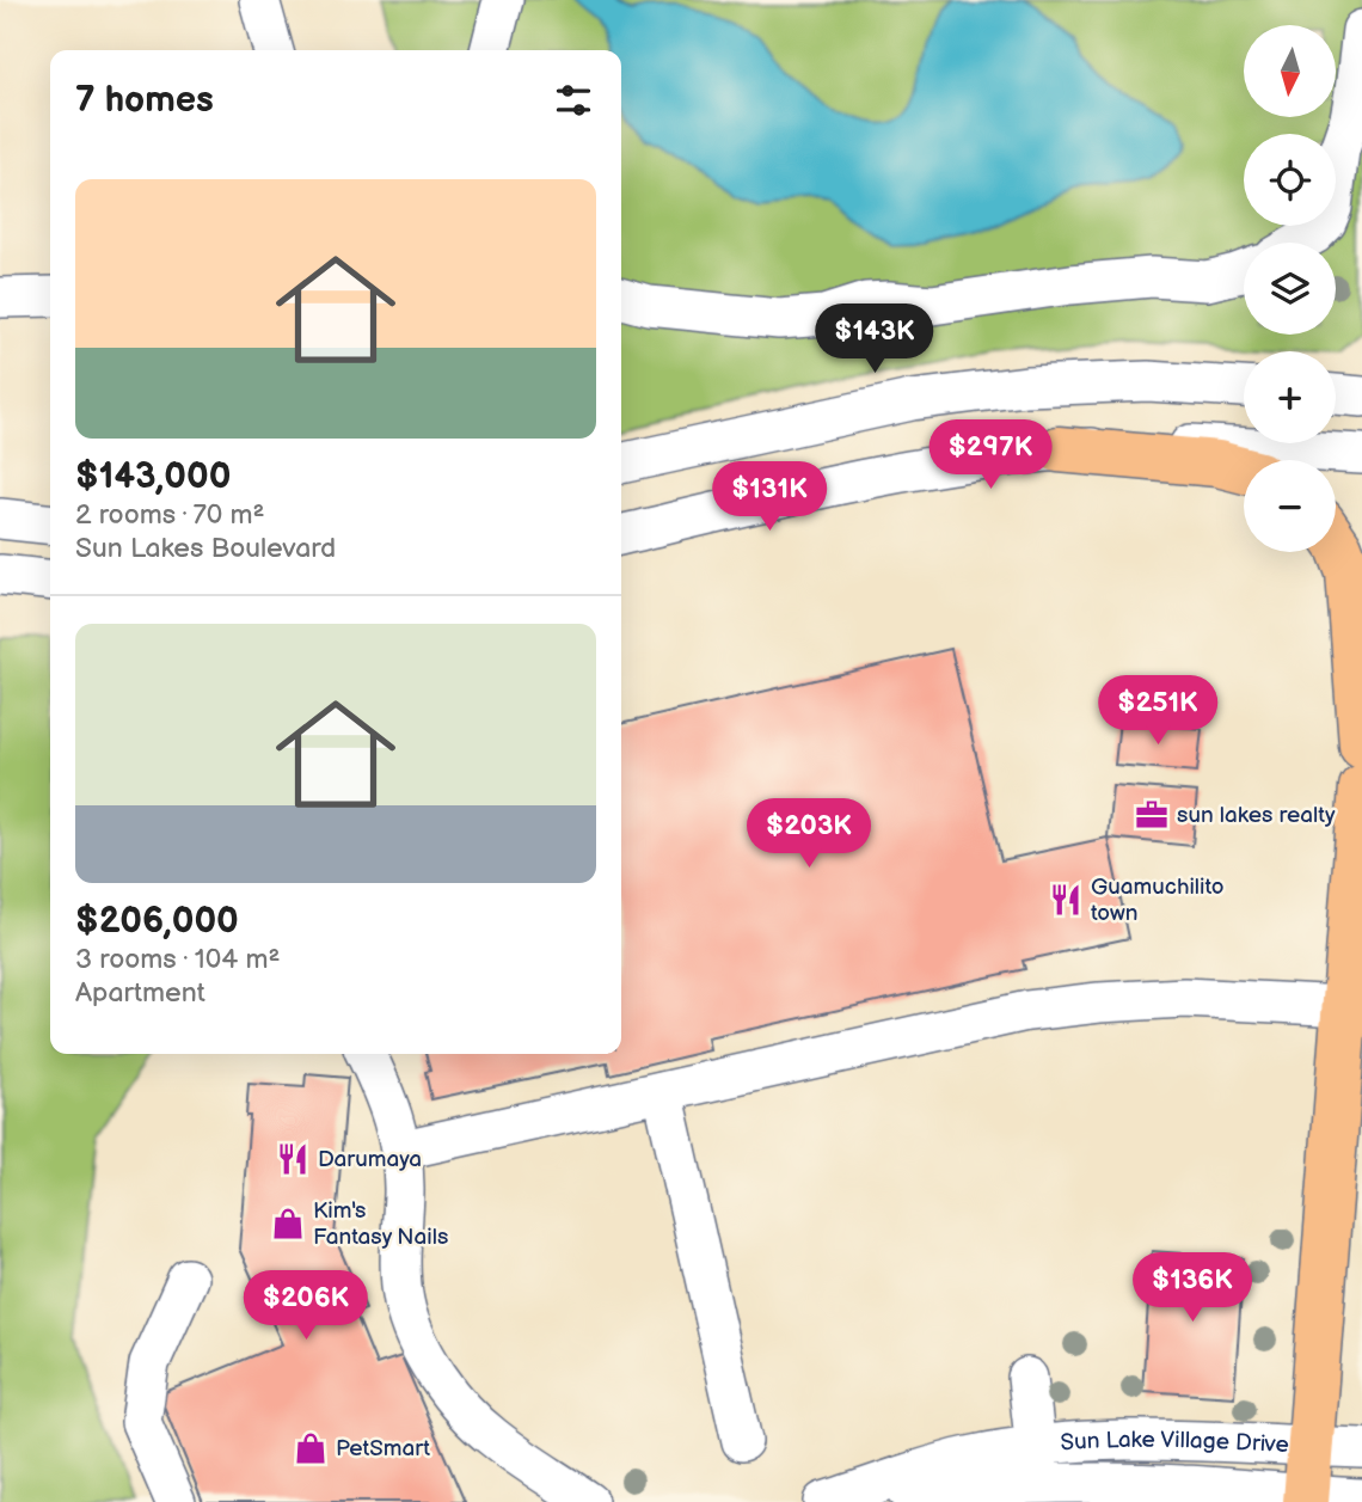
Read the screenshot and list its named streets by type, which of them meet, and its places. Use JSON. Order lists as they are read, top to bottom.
{
  "streets": {
    "street": ["Sun Lake Village Drive"]
  },
  "places": {
    "office": ["sun lakes realty"],
    "restaurant": ["Guamuchilito town", "Darumaya"],
    "shop": ["Kim's Fantasy Nails", "PetSmart"]
  },
  "north": "bottom",
  "page": {
    "map_buttons": ["+", "−"],
    "heading": "7 homes",
    "list": [
      {
        "name": "$143,000",
        "note": "2 rooms · 70 m² · Sun Lakes Boulevard"
      },
      {
        "name": "$206,000",
        "note": "3 rooms · 104 m² · Apartment"
      }
    ],
    "price": [
      "$143K",
      "$297K",
      "$131K",
      "$251K",
      "$203K",
      "$136K",
      "$206K"
    ]
  }
}
